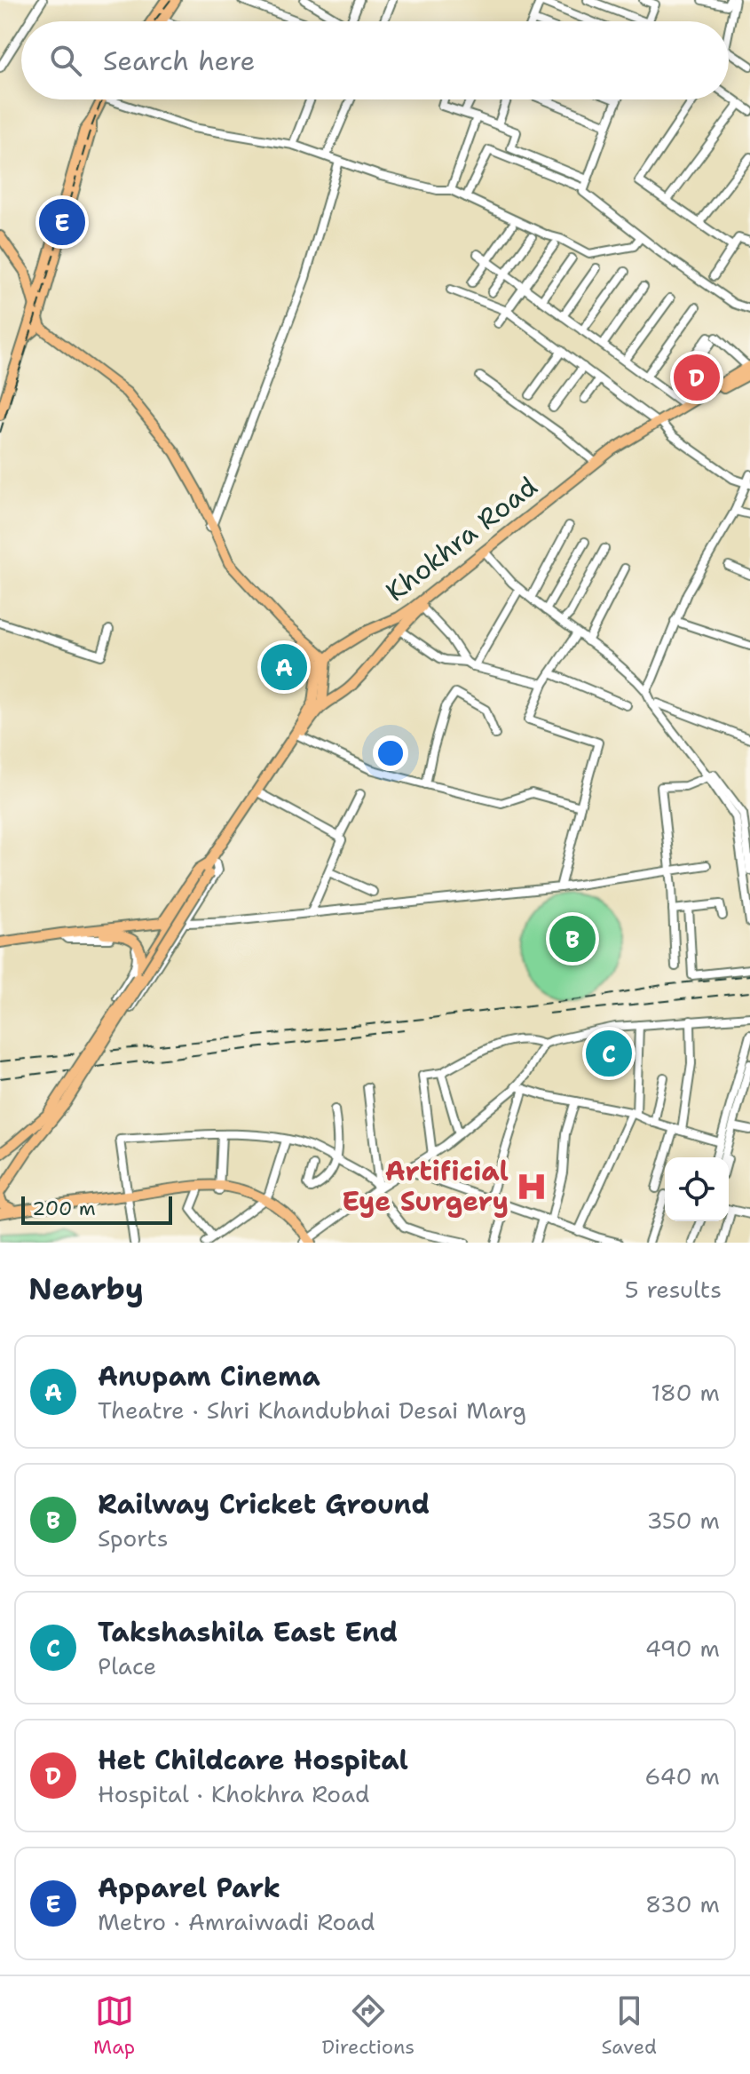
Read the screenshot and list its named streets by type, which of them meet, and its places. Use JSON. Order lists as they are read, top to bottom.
{
  "streets": {
    "main road": ["Khokhra Road"]
  },
  "places": {
    "hospital": ["Artificial Eye Surgery"]
  },
  "scale_bar": "200 m",
  "page": {
    "search": "Search here",
    "pins": [
      "E",
      "D",
      "A",
      "B",
      "C"
    ],
    "scale": "200 m",
    "heading": ["Nearby", "5 results"],
    "list": [
      {
        "mark": "A",
        "name": "Anupam Cinema",
        "note": "Theatre · Shri Khandubhai Desai Marg",
        "value": "180 m"
      },
      {
        "mark": "B",
        "name": "Railway Cricket Ground",
        "note": "Sports",
        "value": "350 m"
      },
      {
        "mark": "C",
        "name": "Takshashila East End",
        "note": "Place",
        "value": "490 m"
      },
      {
        "mark": "D",
        "name": "Het Childcare Hospital",
        "note": "Hospital · Khokhra Road",
        "value": "640 m"
      },
      {
        "mark": "E",
        "name": "Apparel Park",
        "note": "Metro · Amraiwadi Road",
        "value": "830 m"
      }
    ],
    "nav": ["Map", "Directions", "Saved"]
  }
}
